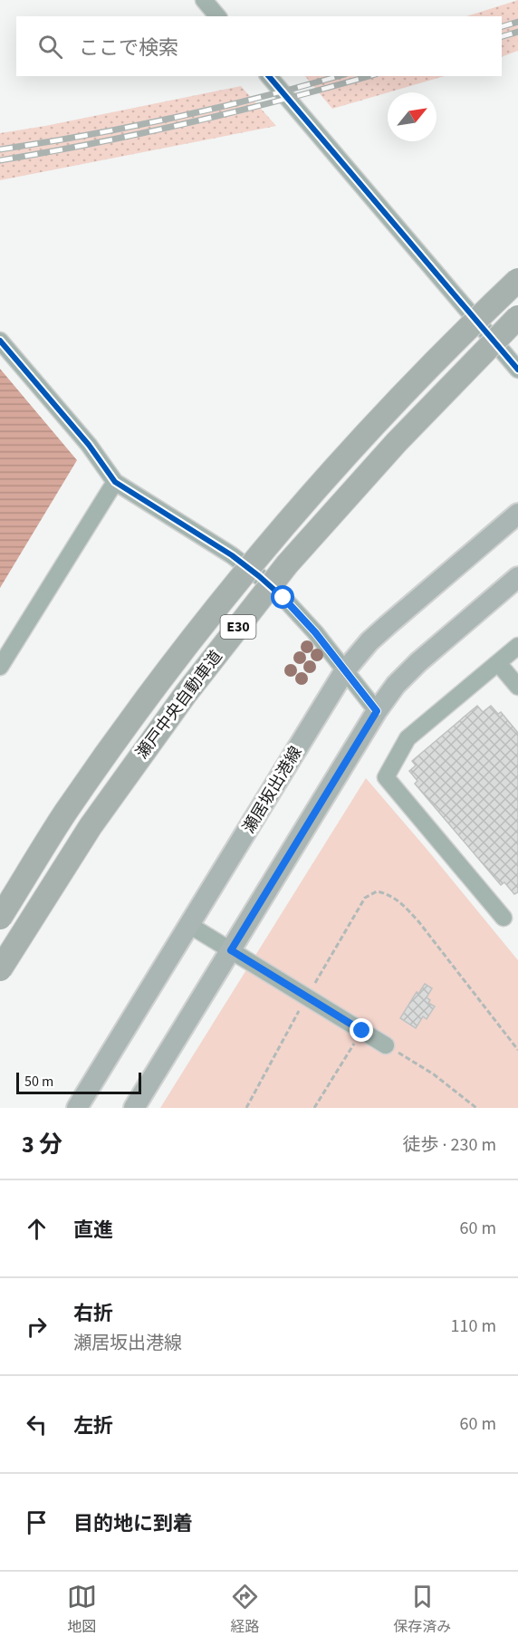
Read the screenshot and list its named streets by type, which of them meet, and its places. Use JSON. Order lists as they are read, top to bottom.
{
  "streets": {
    "highway": ["E30", "瀬戸中央自動車道"],
    "main road": ["瀬居坂出港線"]
  },
  "scale_bar": "50 m",
  "north": "top right",
  "page": {
    "search": "ここで検索",
    "scale": "50 m",
    "heading": ["3 分", "徒歩 · 230 m"],
    "list": [
      ["直進", "60 m"],
      ["右折", "瀬居坂出港線", "110 m"],
      ["左折", "60 m"],
      "目的地に到着"
    ],
    "nav": ["地図", "経路", "保存済み"]
  }
}
